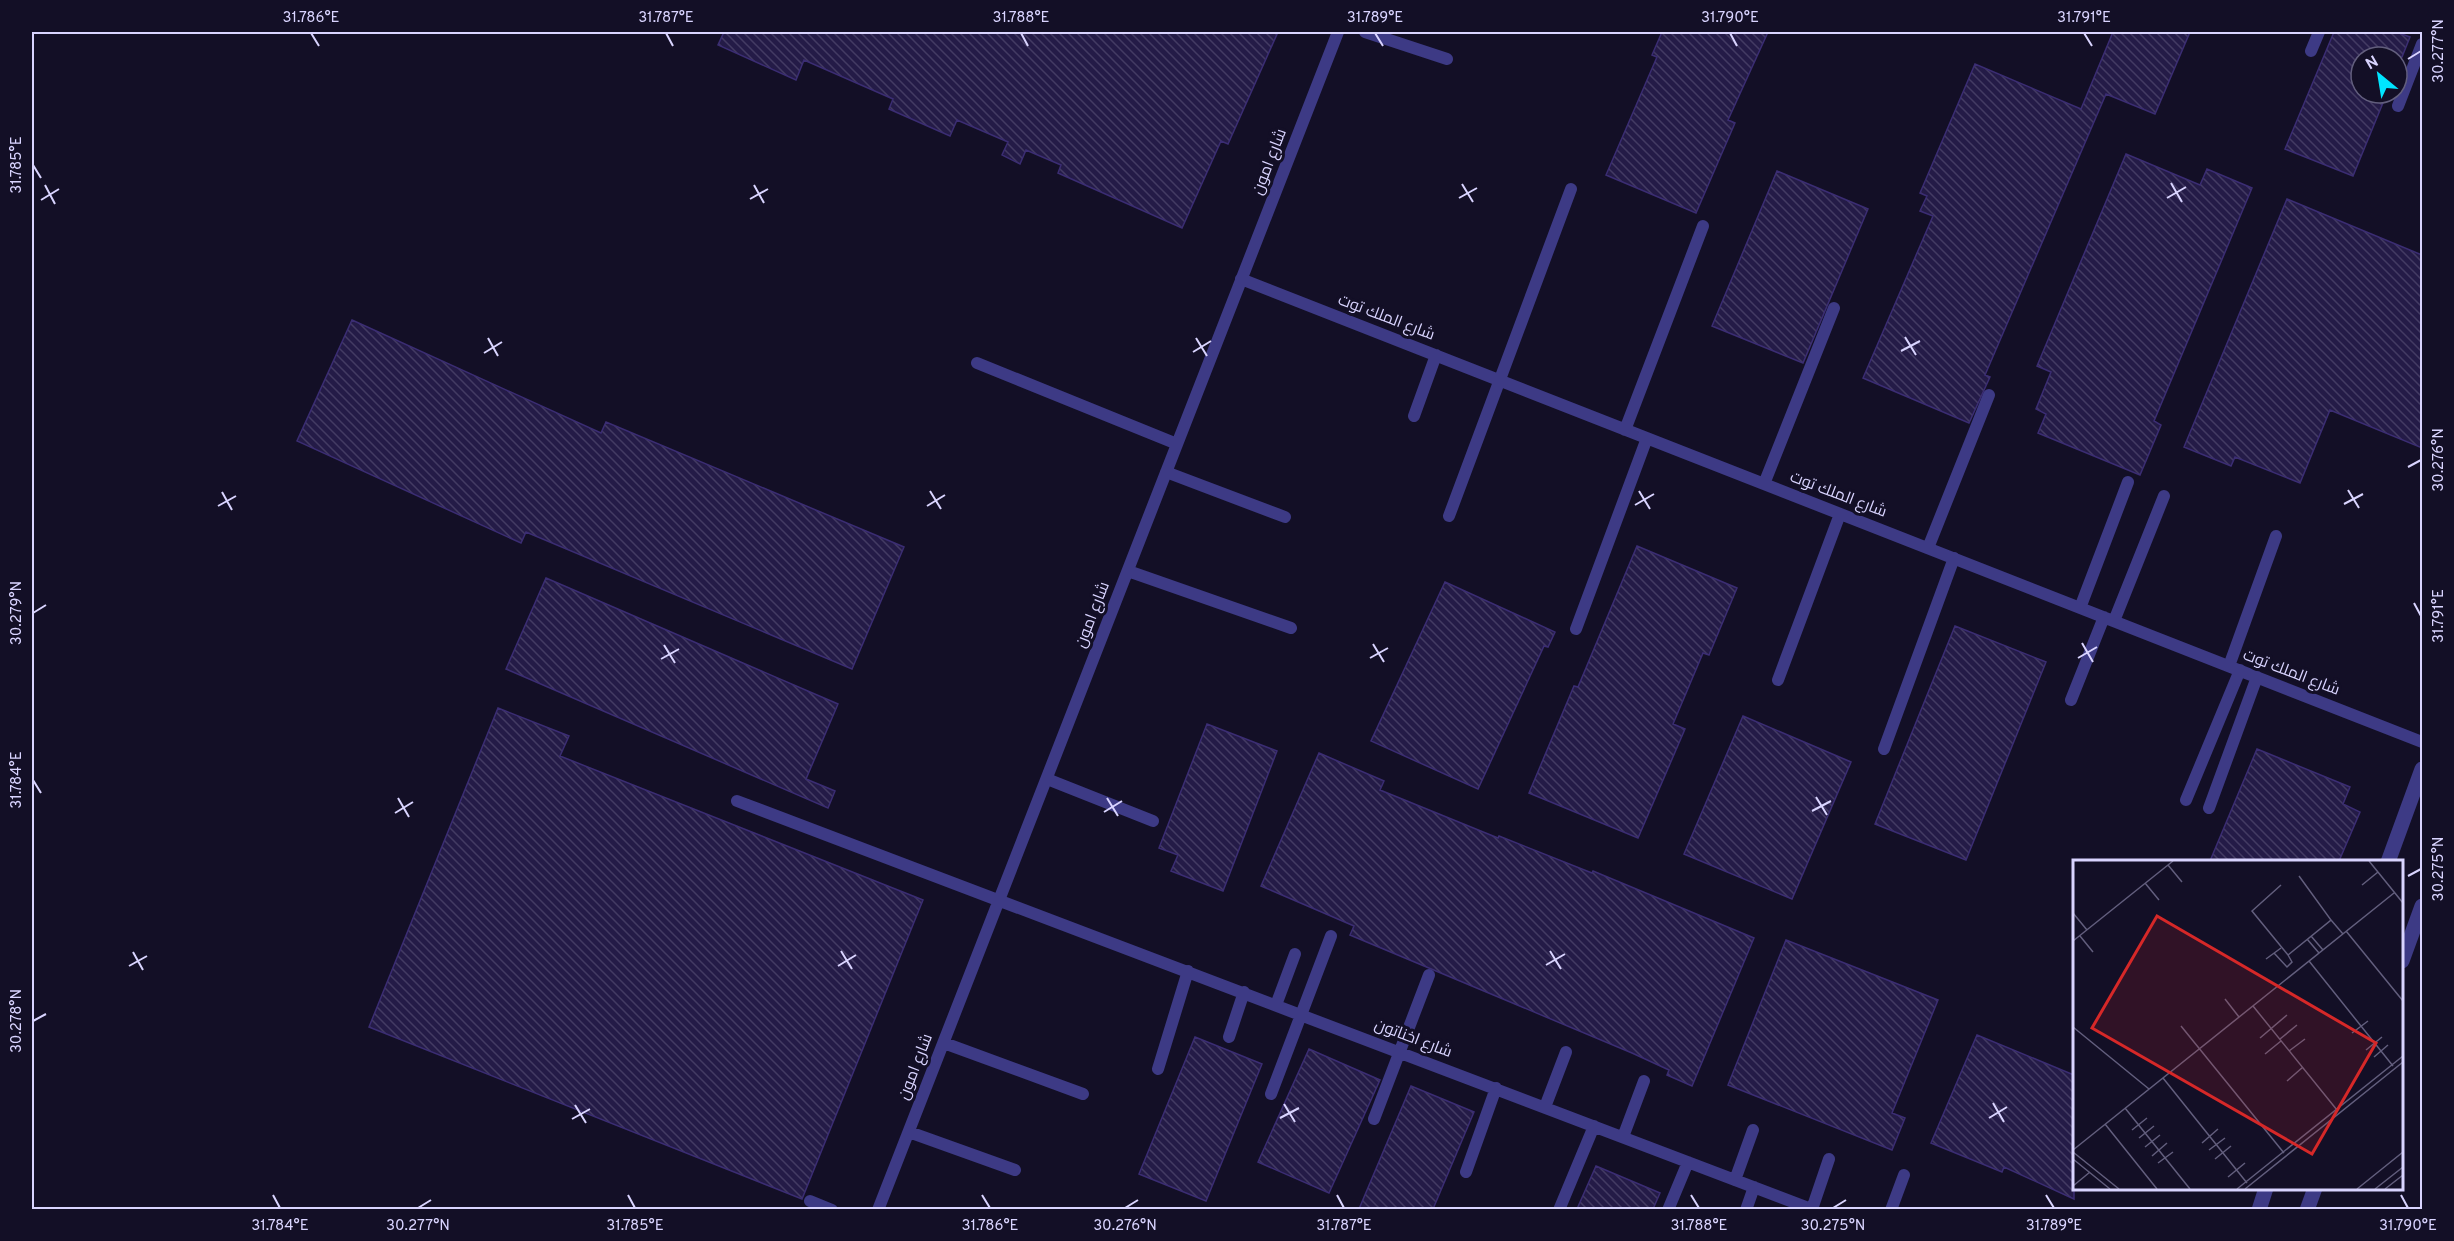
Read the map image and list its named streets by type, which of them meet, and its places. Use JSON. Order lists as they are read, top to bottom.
{
  "streets": {
    "lane": ["شارع امون", "شارع الملك توت", "شارع اخناتون"]
  },
  "crossings": [
    ["شارع امون", "شارع الملك توت"],
    ["شارع امون", "شارع اخناتون"]
  ],
  "north": "top left",
  "coordinates": [
    "31.786°E",
    "31.787°E",
    "31.788°E",
    "31.789°E",
    "31.790°E",
    "31.791°E",
    "30.277°N",
    "31.785°E",
    "30.276°N",
    "30.279°N",
    "31.784°E",
    "30.275°N",
    "30.278°N"
  ]
}
